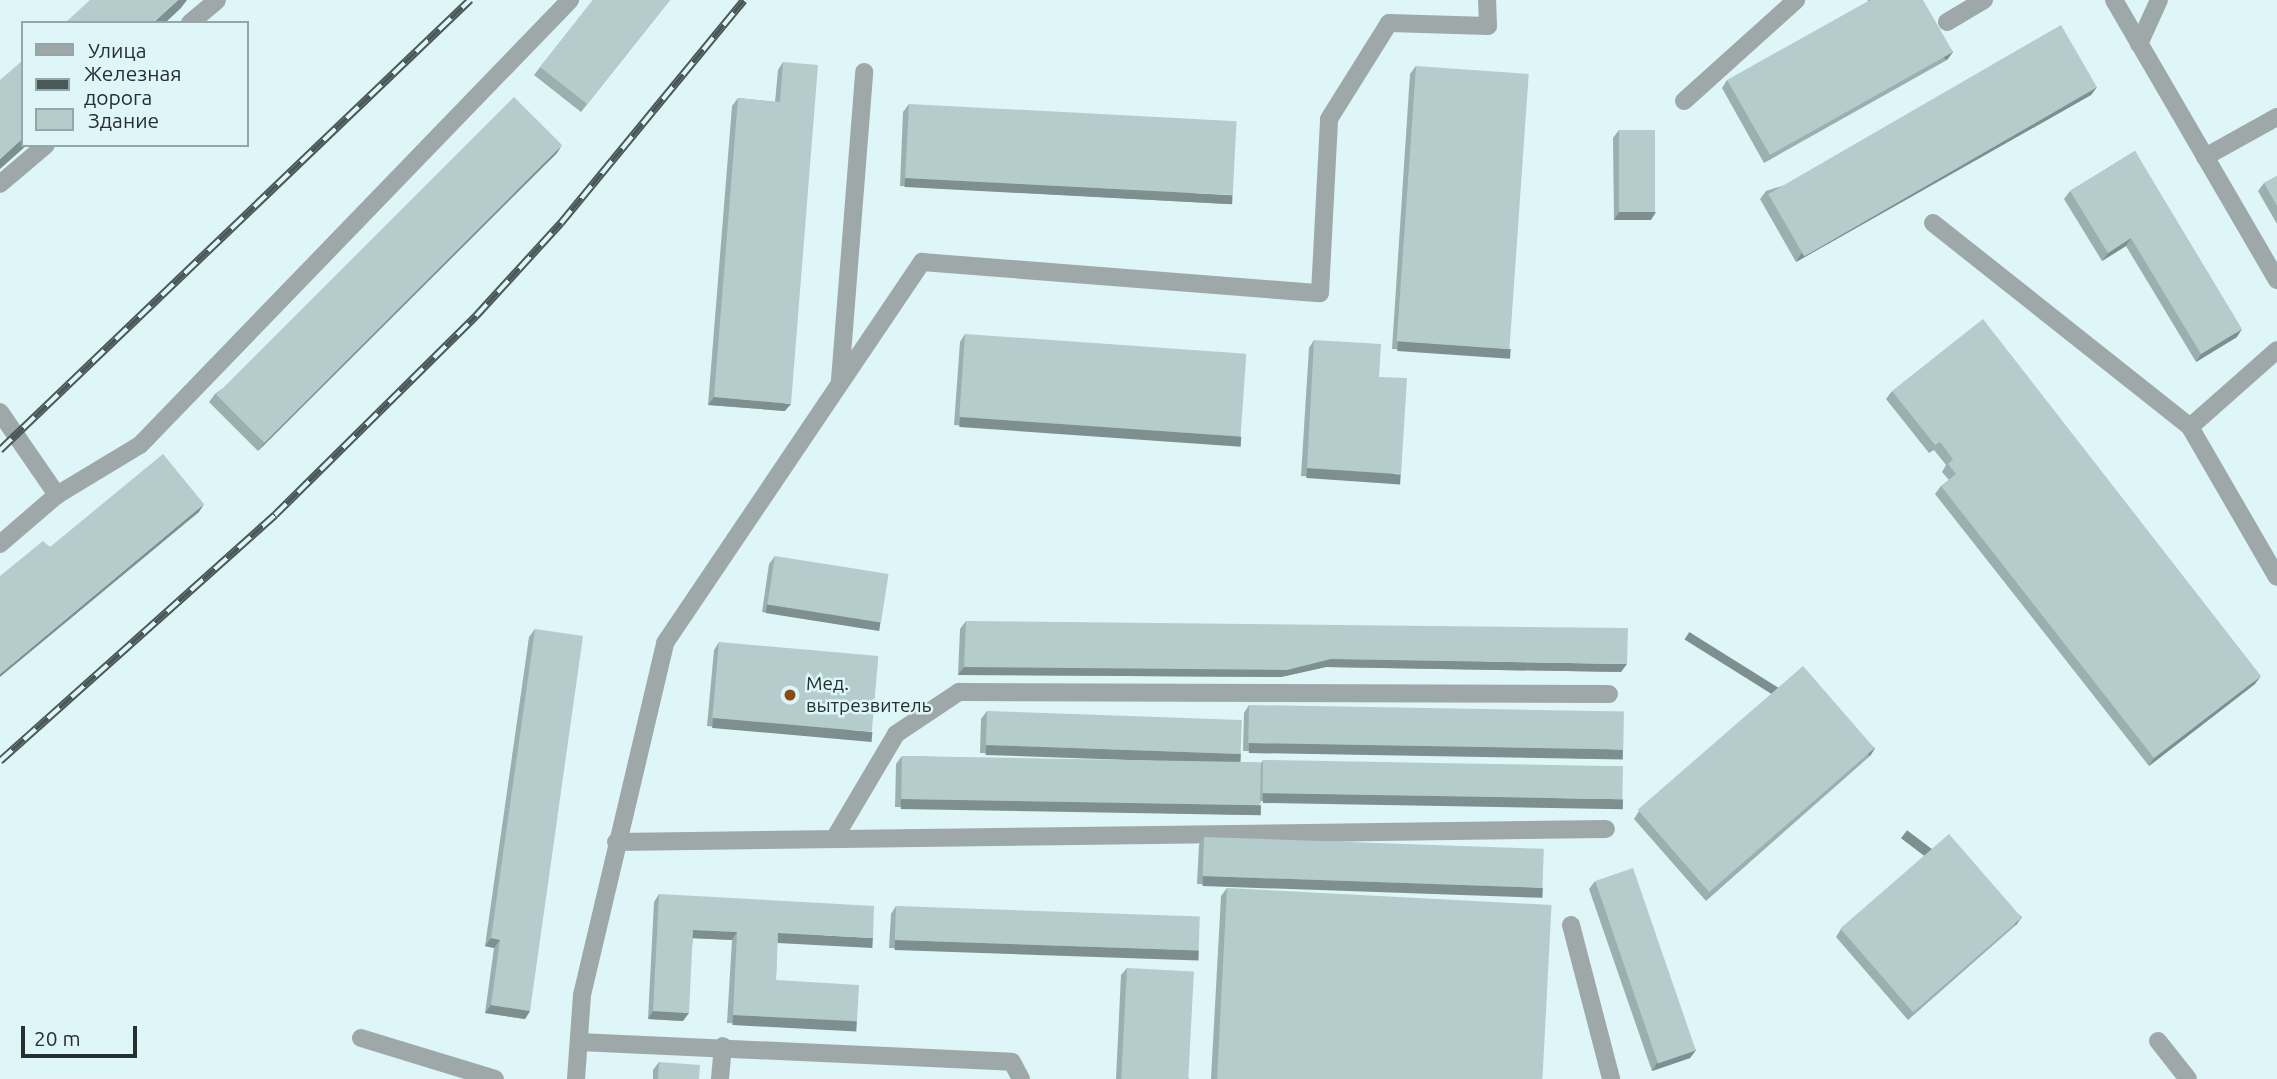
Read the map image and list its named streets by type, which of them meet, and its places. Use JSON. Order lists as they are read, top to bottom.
{
  "places": ["Мед. вытрезвитель"],
  "legend": ["Улица", "Железная дорога", "Здание"],
  "scale_bar": "20 m"
}
